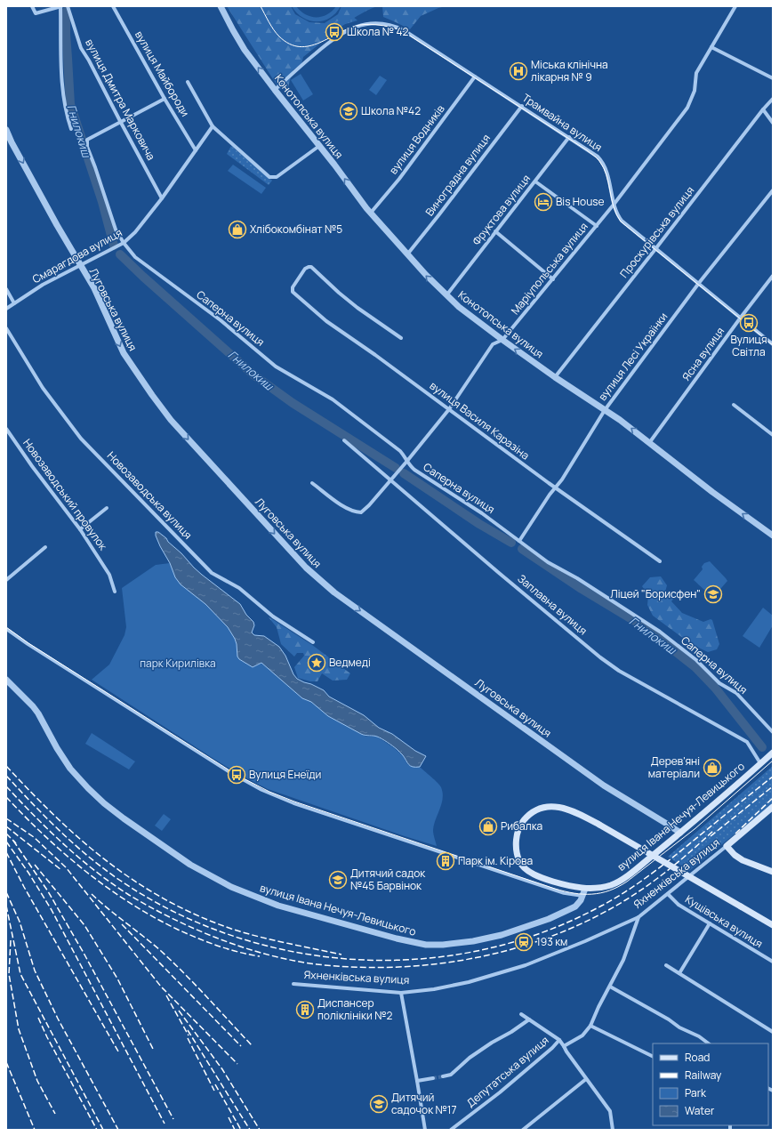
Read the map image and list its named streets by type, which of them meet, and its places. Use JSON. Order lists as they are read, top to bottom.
{
  "streets": {
    "main road": ["вулиця Івана Нечуя-Левицького", "Яхненківська вулиця"],
    "street": [
      "вулиця Майбороди",
      "вулиця Дмитра Марковича",
      "Конотопська вулиця",
      "Трамвайна вулиця",
      "вулиця Водників",
      "Виноградна вулиця",
      "Фруктова вулиця",
      "Проскурівська вулиця",
      "Смарагдова вулиця",
      "Маріупольська вулиця",
      "Луговська вулиця",
      "Саперна вулиця",
      "Ясна вулиця",
      "вулиця Лесі Українки",
      "вулиця Василя Каразіна",
      "Новозаводський провулок",
      "Новозаводська вулиця",
      "Заплавна вулиця",
      "Кущівська вулиця",
      "Депутатська вулиця"
    ]
  },
  "crossings": [
    ["вулиця Майбороди", "Смарагдова вулиця"],
    ["вулиця Майбороди", "Саперна вулиця"],
    ["вулиця Дмитра Марковича", "Смарагдова вулиця"],
    ["вулиця Дмитра Марковича", "Саперна вулиця"],
    ["Конотопська вулиця", "Трамвайна вулиця"],
    ["Конотопська вулиця", "вулиця Водників"],
    ["Конотопська вулиця", "Виноградна вулиця"],
    ["Конотопська вулиця", "Фруктова вулиця"],
    ["Конотопська вулиця", "Проскурівська вулиця"],
    ["Конотопська вулиця", "Маріупольська вулиця"],
    ["Конотопська вулиця", "Ясна вулиця"],
    ["Конотопська вулиця", "вулиця Лесі Українки"],
    ["Трамвайна вулиця", "вулиця Водників"],
    ["Трамвайна вулиця", "Виноградна вулиця"],
    ["Трамвайна вулиця", "Фруктова вулиця"],
    ["Трамвайна вулиця", "Проскурівська вулиця"],
    ["Трамвайна вулиця", "Маріупольська вулиця"],
    ["Трамвайна вулиця", "Ясна вулиця"],
    ["Трамвайна вулиця", "вулиця Лесі Українки"],
    ["Смарагдова вулиця", "Луговська вулиця"],
    ["Смарагдова вулиця", "Саперна вулиця"],
    ["Маріупольська вулиця", "Саперна вулиця"],
    ["Маріупольська вулиця", "вулиця Василя Каразіна"],
    ["Маріупольська вулиця", "Заплавна вулиця"],
    ["Луговська вулиця", "вулиця Івана Нечуя-Левицького"],
    ["Саперна вулиця", "вулиця Лесі Українки"],
    ["вулиця Лесі Українки", "вулиця Василя Каразіна"],
    ["Заплавна вулиця", "вулиця Івана Нечуя-Левицького"],
    ["Яхненківська вулиця", "Кущівська вулиця"]
  ],
  "one_way": ["Конотопська вулиця", "Луговська вулиця"],
  "water": ["Гнилокиш"],
  "parks": ["парк Кирилівка"],
  "places": {
    "bus stop": ["Школа № 42", "Вулиця Світла", "Вулиця Енеїди"],
    "hospital": ["Міська клінічна лікарня № 9"],
    "school or university": [
      "Школа №42",
      "Ліцей \"Борисфен\"",
      "Дитячий садок №45 Барвінок",
      "Дитячий садочок №17"
    ],
    "hotel": ["Bis House"],
    "shop": ["Хлібокомбінат №5", "Дерев'янi матерiали", "Рибалка"],
    "place": ["Ведмеді"],
    "building": ["Парк ім. Кірова", "Диспансер поліклініки №2"],
    "station": ["193 км"]
  },
  "legend": [
    "Road",
    "Railway",
    "Park",
    "Water"
  ]
}
